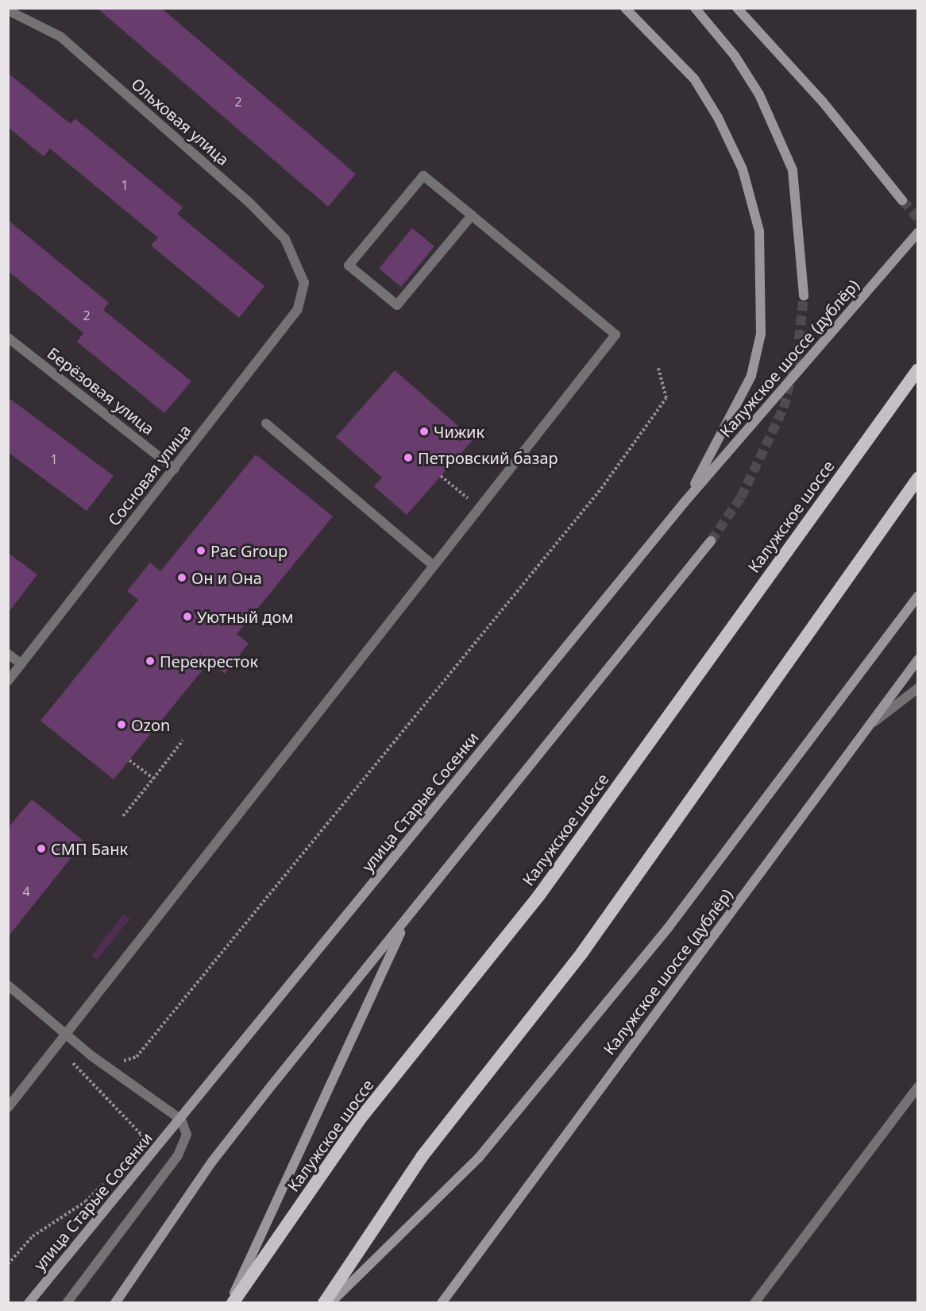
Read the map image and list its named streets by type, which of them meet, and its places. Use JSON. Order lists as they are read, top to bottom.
{
  "streets": {
    "highway": ["Калужское шоссе"],
    "main road": ["Калужское шоссе (дублёр)", "улица Старые Сосенки"],
    "street": ["Ольховая улица", "Берёзовая улица", "Сосновая улица"]
  },
  "crossings": [
    ["Ольховая улица", "Сосновая улица"],
    ["Калужское шоссе (дублёр)", "улица Старые Сосенки"],
    ["Берёзовая улица", "Сосновая улица"]
  ],
  "places": [
    "Чижик",
    "Петровский базар",
    "Pac Group",
    "Он и Она",
    "Уютный дом",
    "Перекресток",
    "Ozon",
    "СМП Банк"
  ],
  "house_numbers": [
    "2",
    "1",
    "2",
    "1",
    "4"
  ]
}
